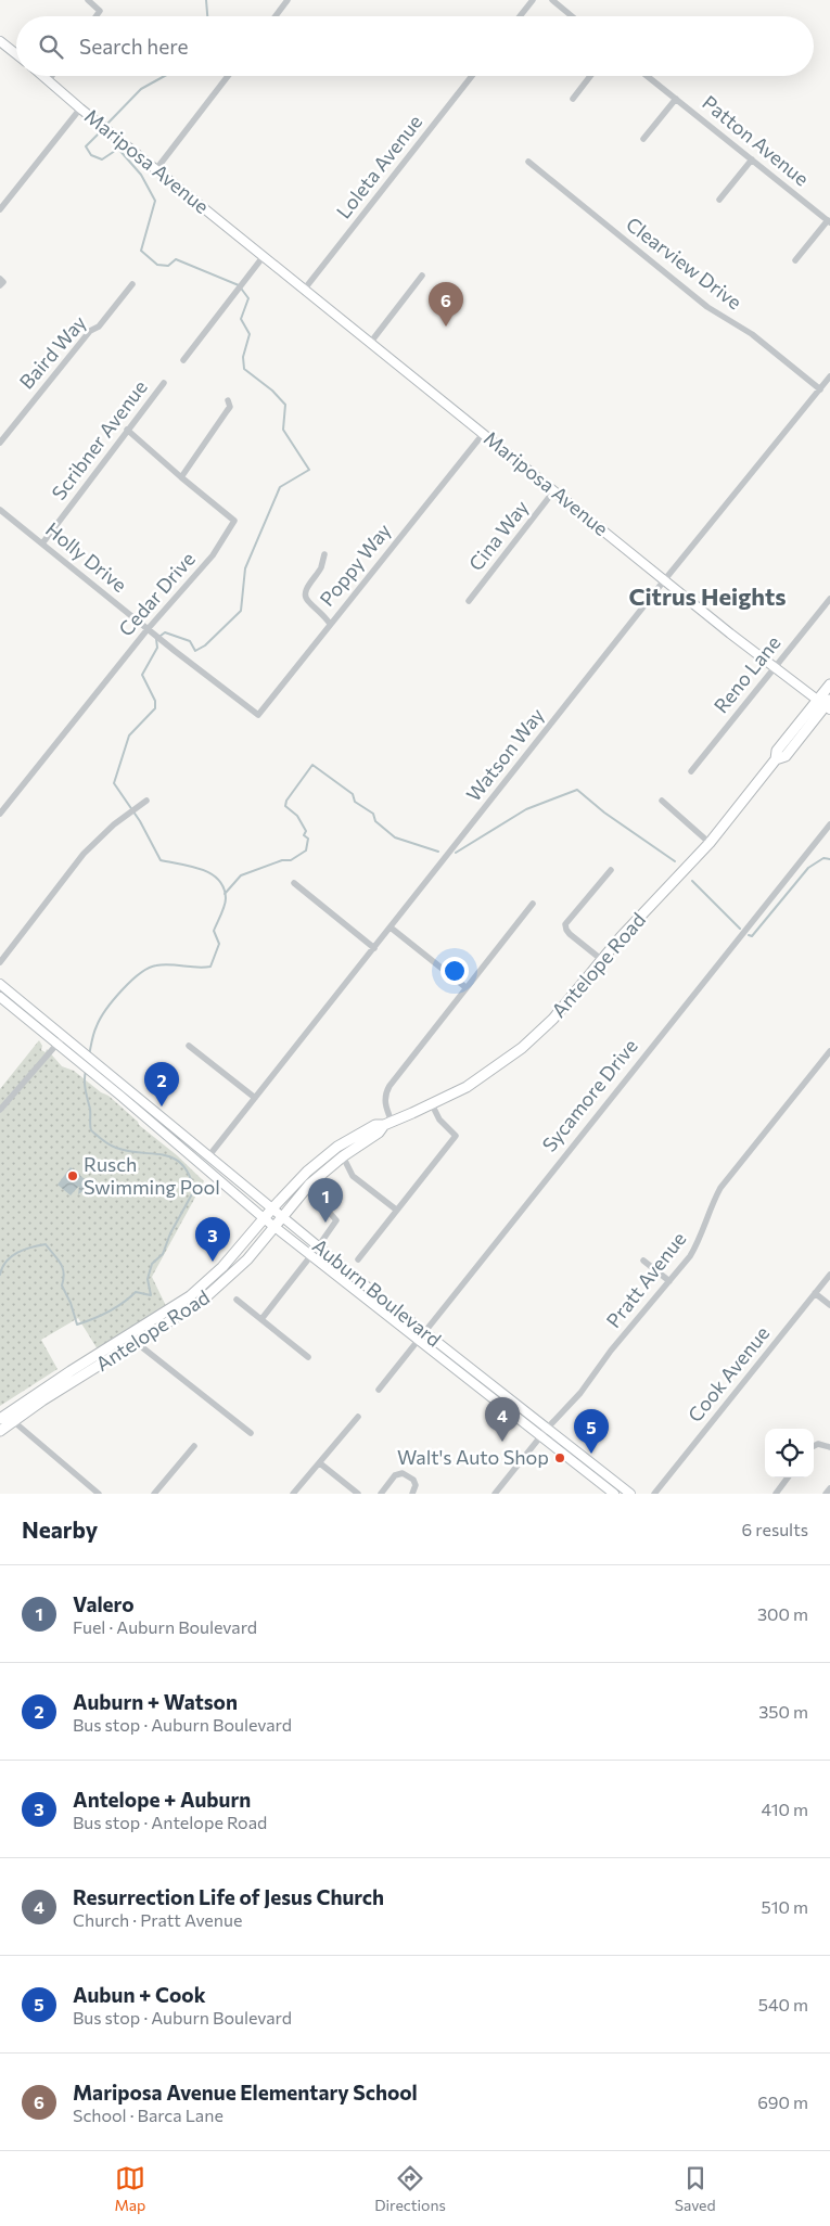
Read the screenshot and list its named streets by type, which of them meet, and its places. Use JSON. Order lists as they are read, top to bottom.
{
  "streets": {
    "main road": ["Mariposa Avenue", "Antelope Road", "Auburn Boulevard"],
    "street": [
      "Patton Avenue",
      "Loleta Avenue",
      "Clearview Drive",
      "Baird Way",
      "Scribner Avenue",
      "Cina Way",
      "Holly Drive",
      "Poppy Way",
      "Cedar Drive",
      "Reno Lane",
      "Watson Way",
      "Sycamore Drive",
      "Pratt Avenue",
      "Cook Avenue"
    ]
  },
  "crossings": [
    ["Mariposa Avenue", "Loleta Avenue"],
    ["Mariposa Avenue", "Cina Way"],
    ["Mariposa Avenue", "Poppy Way"],
    ["Mariposa Avenue", "Reno Lane"],
    ["Mariposa Avenue", "Watson Way"],
    ["Mariposa Avenue", "Antelope Road"],
    ["Clearview Drive", "Watson Way"],
    ["Scribner Avenue", "Holly Drive"],
    ["Holly Drive", "Poppy Way"],
    ["Holly Drive", "Cedar Drive"],
    ["Watson Way", "Auburn Boulevard"],
    ["Antelope Road", "Auburn Boulevard"],
    ["Sycamore Drive", "Auburn Boulevard"],
    ["Pratt Avenue", "Auburn Boulevard"]
  ],
  "districts": ["Citrus Heights"],
  "places": ["Rusch Swimming Pool", "Walt's Auto Shop"],
  "page": {
    "search": "Search here",
    "pins": [
      "6",
      "2",
      "1",
      "3",
      "4",
      "5"
    ],
    "heading": ["Nearby", "6 results"],
    "list": [
      {
        "mark": "1",
        "name": "Valero",
        "note": "Fuel · Auburn Boulevard",
        "value": "300 m"
      },
      {
        "mark": "2",
        "name": "Auburn + Watson",
        "note": "Bus stop · Auburn Boulevard",
        "value": "350 m"
      },
      {
        "mark": "3",
        "name": "Antelope + Auburn",
        "note": "Bus stop · Antelope Road",
        "value": "410 m"
      },
      {
        "mark": "4",
        "name": "Resurrection Life of Jesus Church",
        "note": "Church · Pratt Avenue",
        "value": "510 m"
      },
      {
        "mark": "5",
        "name": "Aubun + Cook",
        "note": "Bus stop · Auburn Boulevard",
        "value": "540 m"
      },
      {
        "mark": "6",
        "name": "Mariposa Avenue Elementary School",
        "note": "School · Barca Lane",
        "value": "690 m"
      }
    ],
    "nav": ["Map", "Directions", "Saved"]
  }
}
